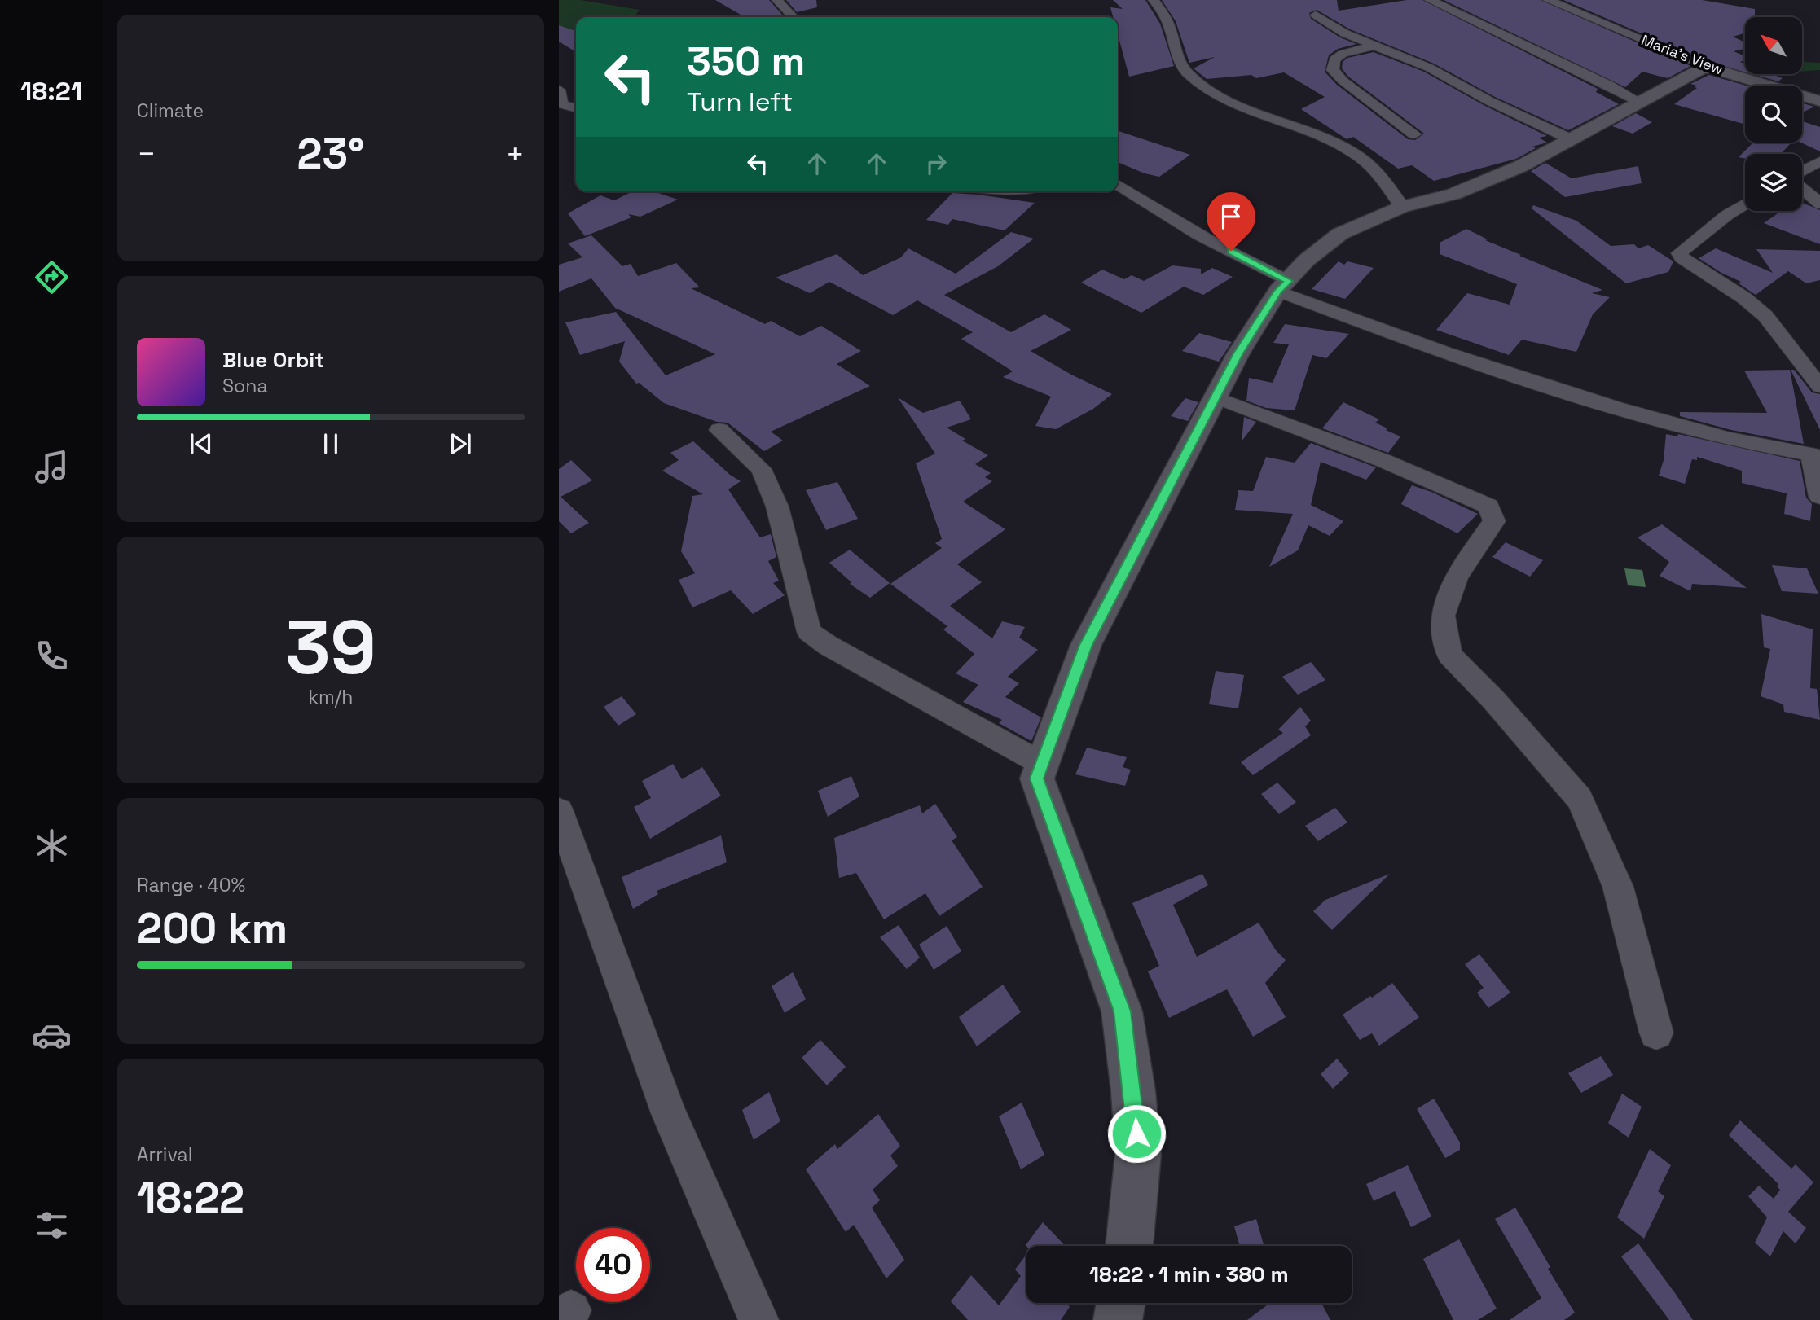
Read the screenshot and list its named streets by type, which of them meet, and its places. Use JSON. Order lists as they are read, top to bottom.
{
  "streets": {
    "street": ["Maria's View"]
  },
  "north": "top left",
  "page": {
    "tabs": "18:21",
    "tile": [
      "Climate",
      ["39", "km/h"],
      ["Range · 40%", "200 km"],
      ["Arrival", "18:22"]
    ],
    "turn": ["350 m", "Turn left"],
    "heat": ["−", "23°", "+"],
    "song": ["Blue Orbit", "Sona"],
    "limit": "40",
    "trip": "18:22 · 1 min · 380 m"
  }
}
